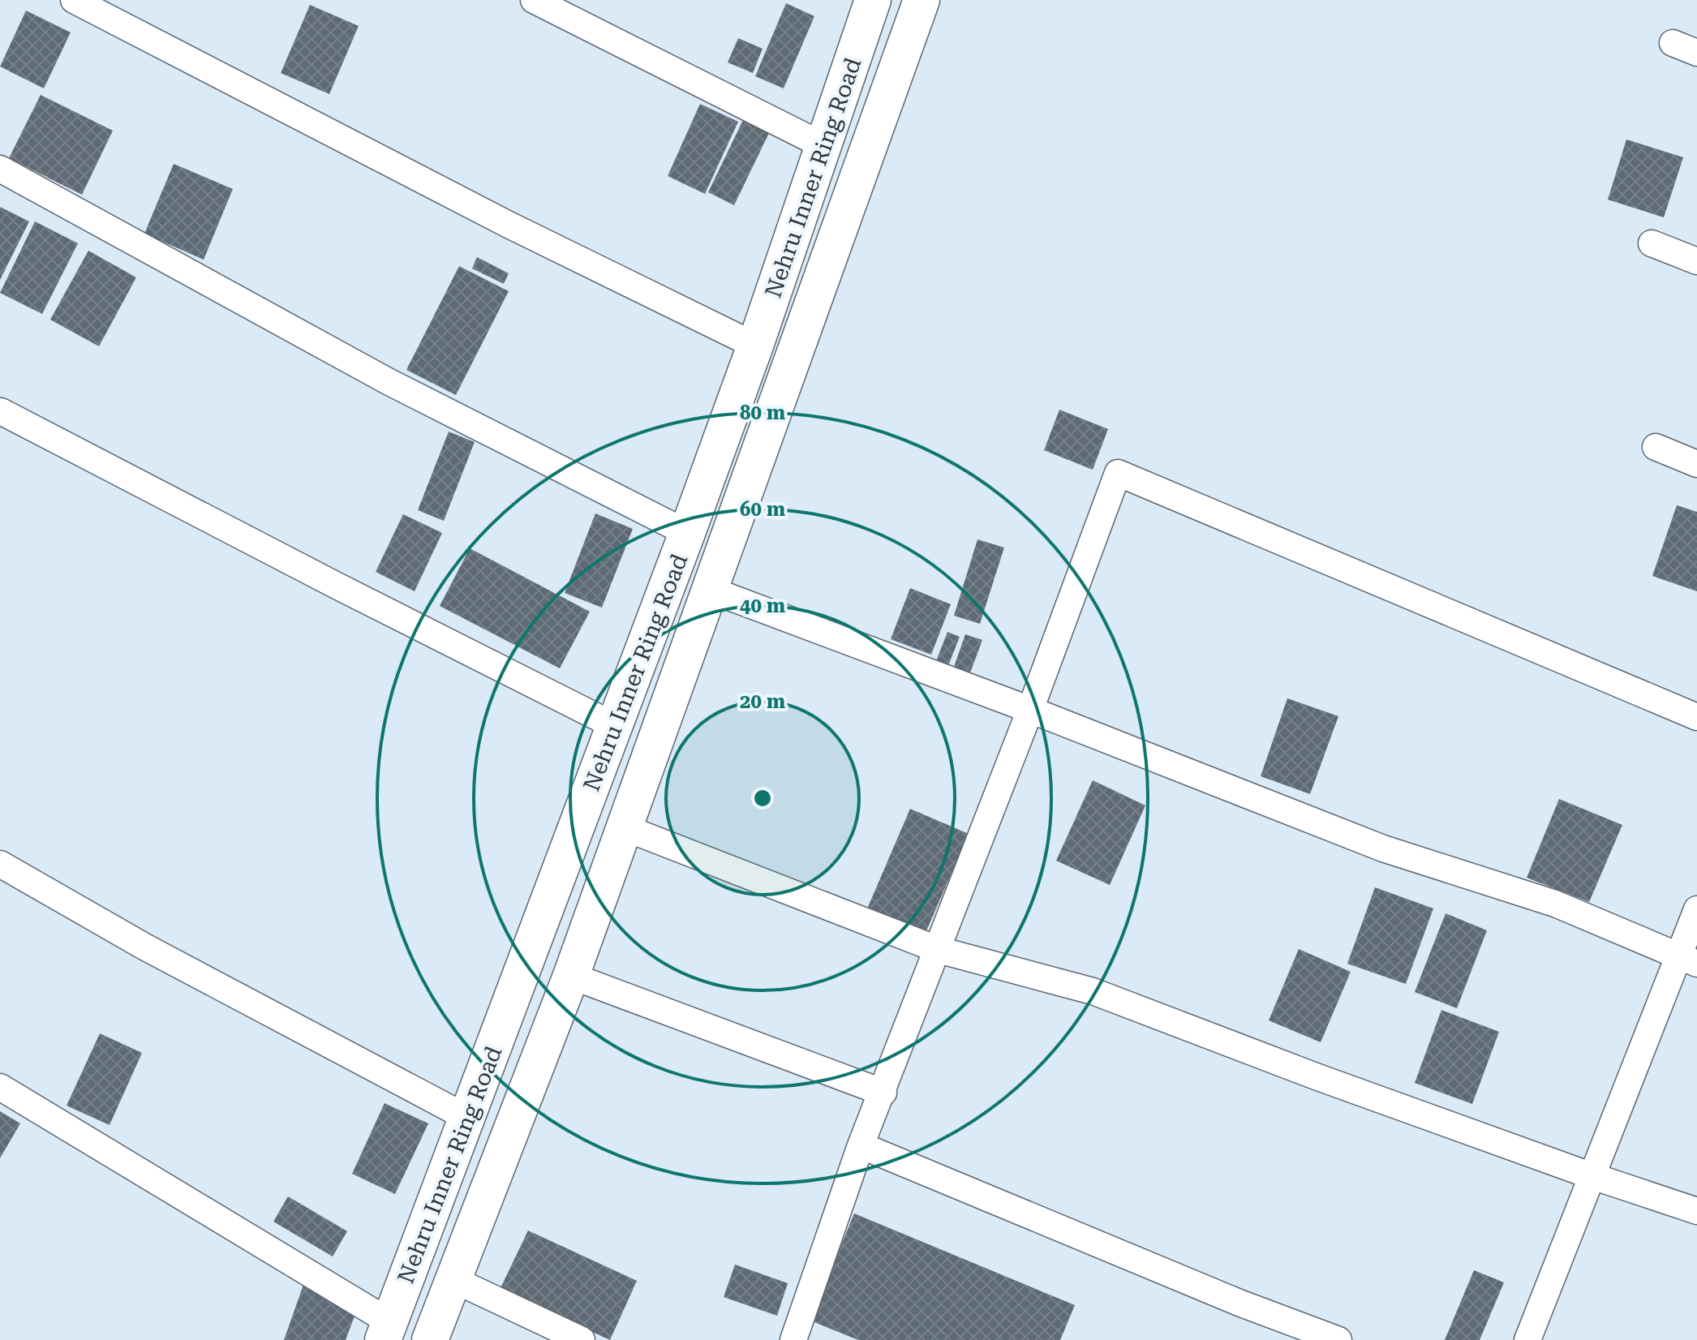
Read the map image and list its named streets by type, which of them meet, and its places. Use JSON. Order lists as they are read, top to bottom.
{
  "streets": {
    "main road": ["Nehru Inner Ring Road"]
  },
  "rings": [
    "80 m",
    "60 m",
    "40 m",
    "20 m"
  ]
}
